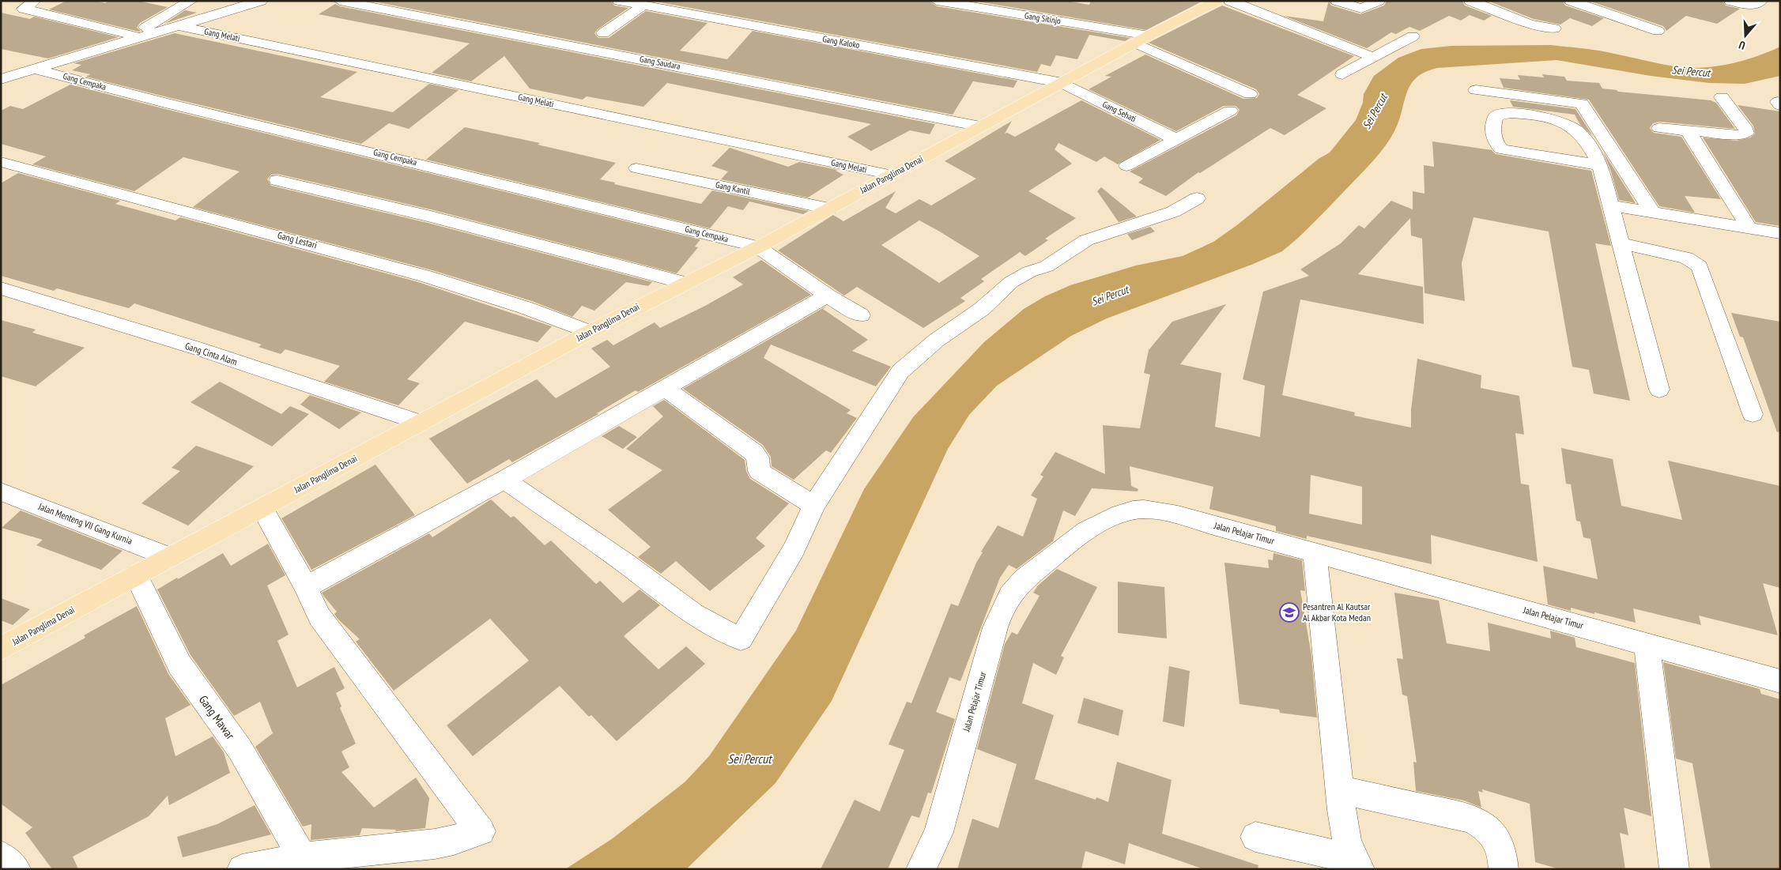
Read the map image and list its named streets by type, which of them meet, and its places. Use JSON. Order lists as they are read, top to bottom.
{
  "streets": {
    "main road": ["Jalan Panglima Denai"],
    "street": [
      "Gang Sitinjo",
      "Gang Melati",
      "Gang Kaloko",
      "Gang Saudara",
      "Gang Cempaka",
      "Gang Sehati",
      "Gang Kantil",
      "Gang Lestari",
      "Gang Cinta Alam",
      "Jalan Menteng VII Gang Kurnia",
      "Jalan Pelajar Timur",
      "Gang Mawar"
    ]
  },
  "crossings": [
    ["Gang Sitinjo", "Jalan Panglima Denai"],
    ["Gang Melati", "Jalan Panglima Denai"],
    ["Gang Kaloko", "Gang Sehati"],
    ["Gang Kaloko", "Jalan Panglima Denai"],
    ["Gang Saudara", "Jalan Panglima Denai"],
    ["Gang Cempaka", "Jalan Panglima Denai"],
    ["Gang Sehati", "Jalan Panglima Denai"],
    ["Jalan Panglima Denai", "Gang Kantil"],
    ["Jalan Panglima Denai", "Gang Lestari"],
    ["Jalan Panglima Denai", "Gang Cinta Alam"],
    ["Jalan Panglima Denai", "Jalan Menteng VII Gang Kurnia"],
    ["Jalan Panglima Denai", "Gang Mawar"]
  ],
  "water": ["Sei Percut"],
  "places": {
    "school or university": ["Pesantren Al Kautsar Al Akbar Kota Medan"]
  },
  "north": "bottom"
}
